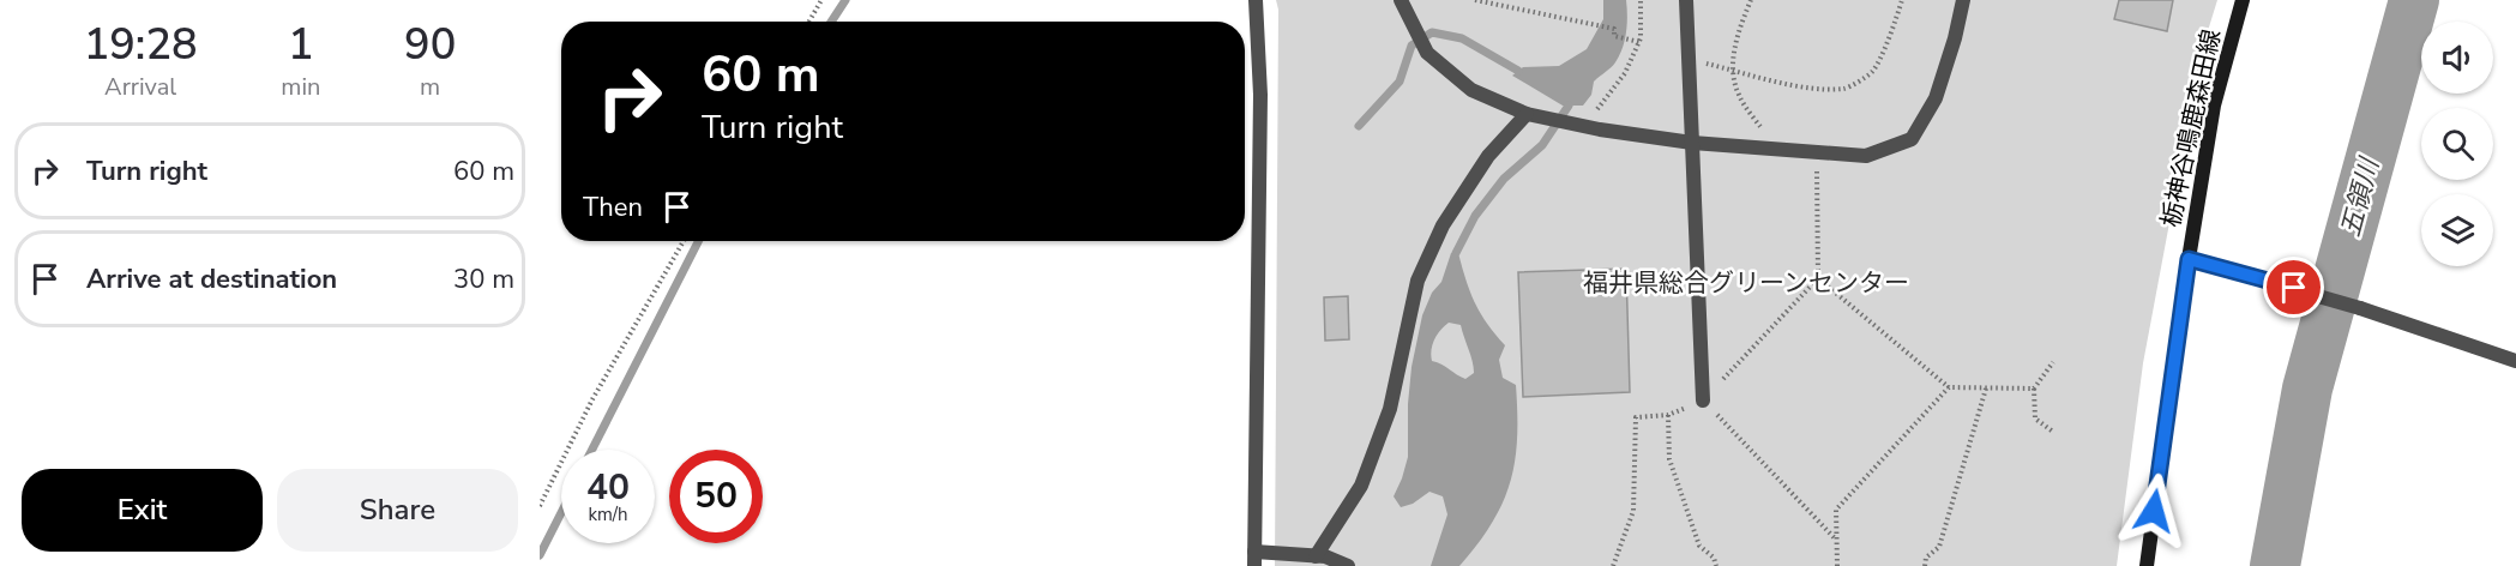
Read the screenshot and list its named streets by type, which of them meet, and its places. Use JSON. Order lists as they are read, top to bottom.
{
  "streets": {
    "main road": ["栃神谷鳴鹿森田線"]
  },
  "water": ["五領川"],
  "parks": ["福井県総合グリーンセンター"],
  "page": {
    "eta": [
      "19:28",
      "Arrival",
      "1",
      "min",
      "90",
      "m"
    ],
    "turn": ["60 m", "Turn right"],
    "list": [
      {
        "name": "Turn right",
        "value": "60 m"
      },
      {
        "name": "Arrive at destination",
        "value": "30 m"
      }
    ],
    "then": "Then",
    "speed": "40 km/h",
    "limit": "50",
    "buttons": ["Exit", "Share"]
  }
}
